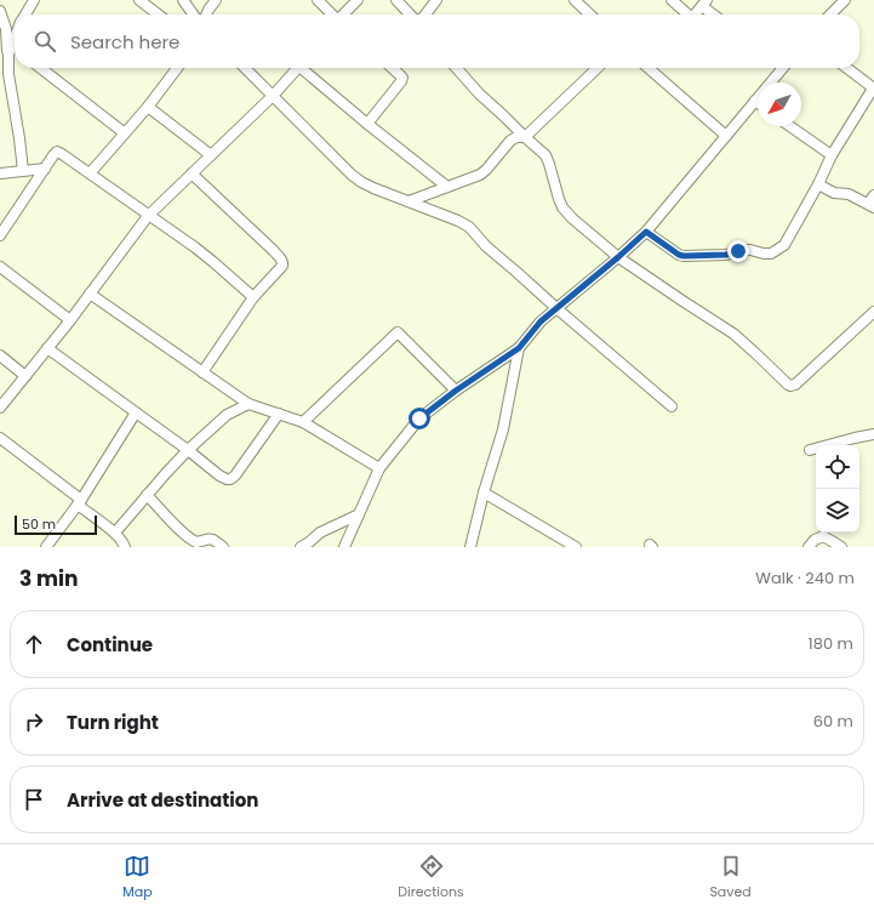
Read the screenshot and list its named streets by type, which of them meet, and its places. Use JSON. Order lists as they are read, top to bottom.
{
  "scale_bar": "50 m",
  "north": "bottom left",
  "page": {
    "search": "Search here",
    "scale": "50 m",
    "heading": ["3 min", "Walk · 240 m"],
    "list": [
      ["Continue", "180 m"],
      ["Turn right", "60 m"],
      "Arrive at destination"
    ],
    "nav": ["Map", "Directions", "Saved"]
  }
}
